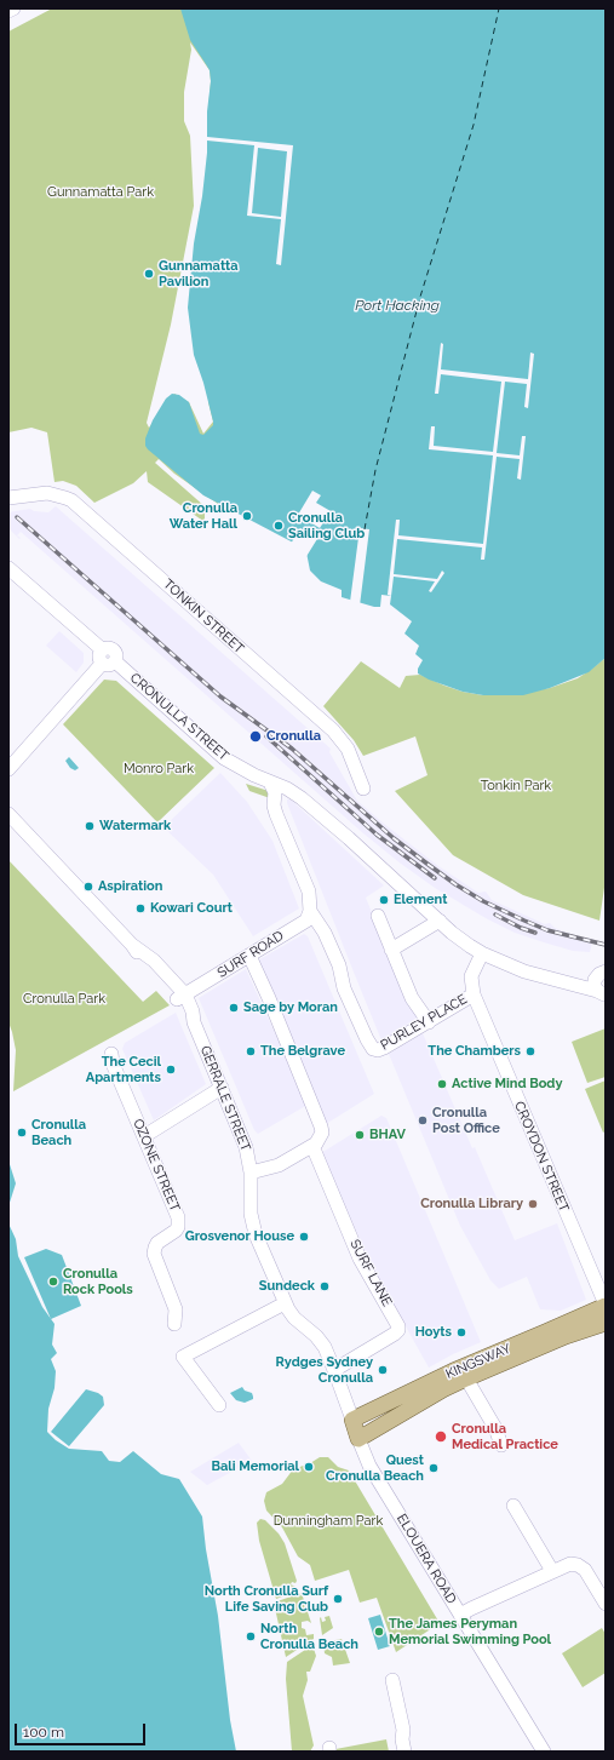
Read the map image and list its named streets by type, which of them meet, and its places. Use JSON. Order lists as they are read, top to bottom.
{
  "streets": {
    "main road": ["GERRALE STREET", "KINGSWAY"],
    "street": [
      "TONKIN STREET",
      "CRONULLA STREET",
      "SURF ROAD",
      "PURLEY PLACE",
      "CROYDON STREET",
      "OZONE STREET",
      "SURF LANE",
      "ELOUERA ROAD"
    ]
  },
  "crossings": [
    ["SURF ROAD", "PURLEY PLACE"],
    ["SURF ROAD", "GERRALE STREET"],
    ["PURLEY PLACE", "CROYDON STREET"],
    ["GERRALE STREET", "SURF LANE"],
    ["GERRALE STREET", "KINGSWAY"],
    ["GERRALE STREET", "ELOUERA ROAD"],
    ["CROYDON STREET", "KINGSWAY"],
    ["KINGSWAY", "ELOUERA ROAD"]
  ],
  "water": ["Port Hacking"],
  "parks": [
    "Gunnamatta Park",
    "Monro Park",
    "Tonkin Park",
    "Cronulla Park",
    "Dunningham Park"
  ],
  "places": [
    "Gunnamatta Pavilion",
    "Cronulla Water Hall",
    "Cronulla Sailing Club",
    "Cronulla",
    "Watermark",
    "Aspiration",
    "Element",
    "Kowari Court",
    "Sage by Moran",
    "The Belgrave",
    "The Chambers",
    "The Cecil Apartments",
    "Active Mind Body",
    "Cronulla Post Office",
    "Cronulla Beach",
    "BHAV",
    "Cronulla Library",
    "Grosvenor House",
    "Cronulla Rock Pools",
    "Sundeck",
    "Hoyts",
    "Rydges Sydney Cronulla",
    "Cronulla Medical Practice",
    "Bali Memorial",
    "Quest Cronulla Beach",
    "North Cronulla Surf Life Saving Club",
    "The James Peryman Memorial Swimming Pool",
    "North Cronulla Beach"
  ],
  "scale_bar": "100 m"
}
